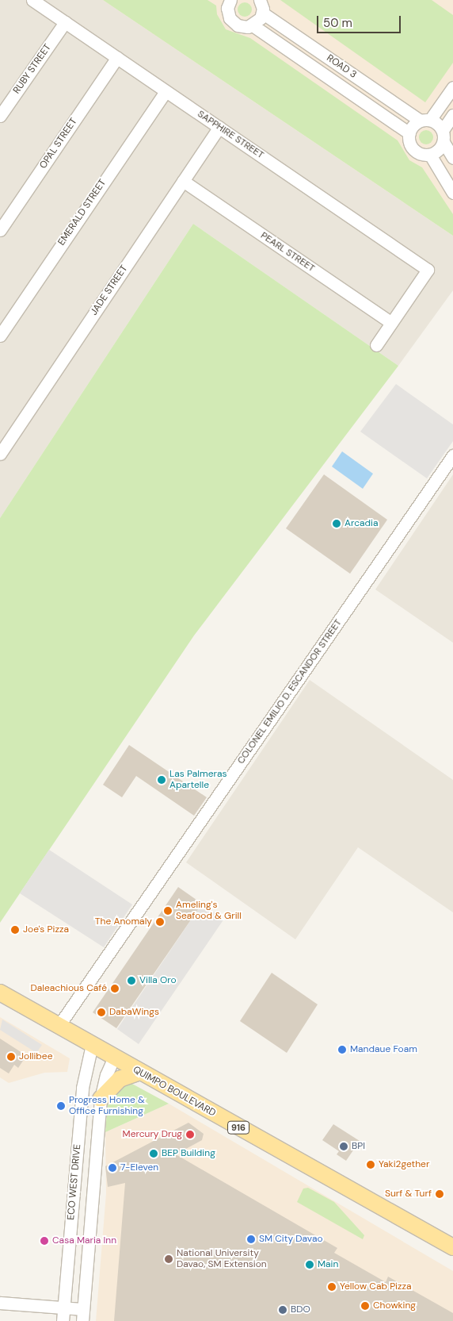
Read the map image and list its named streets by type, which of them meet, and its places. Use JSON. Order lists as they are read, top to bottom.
{
  "streets": {
    "main road": ["QUIMPO BOULEVARD", "916"],
    "street": [
      "ROAD 3",
      "RUBY STREET",
      "SAPPHIRE STREET",
      "OPAL STREET",
      "EMERALD STREET",
      "PEARL STREET",
      "JADE STREET",
      "COLONEL EMILIO D. ESCANDOR STREET",
      "ECO WEST DRIVE"
    ]
  },
  "crossings": [
    ["RUBY STREET", "SAPPHIRE STREET"],
    ["SAPPHIRE STREET", "OPAL STREET"],
    ["SAPPHIRE STREET", "EMERALD STREET"],
    ["SAPPHIRE STREET", "PEARL STREET"],
    ["SAPPHIRE STREET", "JADE STREET"],
    ["PEARL STREET", "JADE STREET"],
    ["COLONEL EMILIO D. ESCANDOR STREET", "QUIMPO BOULEVARD"],
    ["QUIMPO BOULEVARD", "ECO WEST DRIVE"]
  ],
  "places": [
    "Arcadia",
    "Las Palmeras Apartelle",
    "Ameling's Seafood & Grill",
    "The Anomaly",
    "Joe's Pizza",
    "Villa Oro",
    "Daleachious Café",
    "DabaWings",
    "Mandaue Foam",
    "Jollibee",
    "Progress Home & Office Furnishing",
    "Mercury Drug",
    "BPI",
    "BEP Building",
    "Yaki2gether",
    "7-Eleven",
    "Surf & Turf",
    "SM City Davao",
    "Casa Maria Inn",
    "National University Davao, SM Extension",
    "Main",
    "Yellow Cab Pizza",
    "Chowking",
    "BDO"
  ],
  "scale_bar": "50 m"
}
